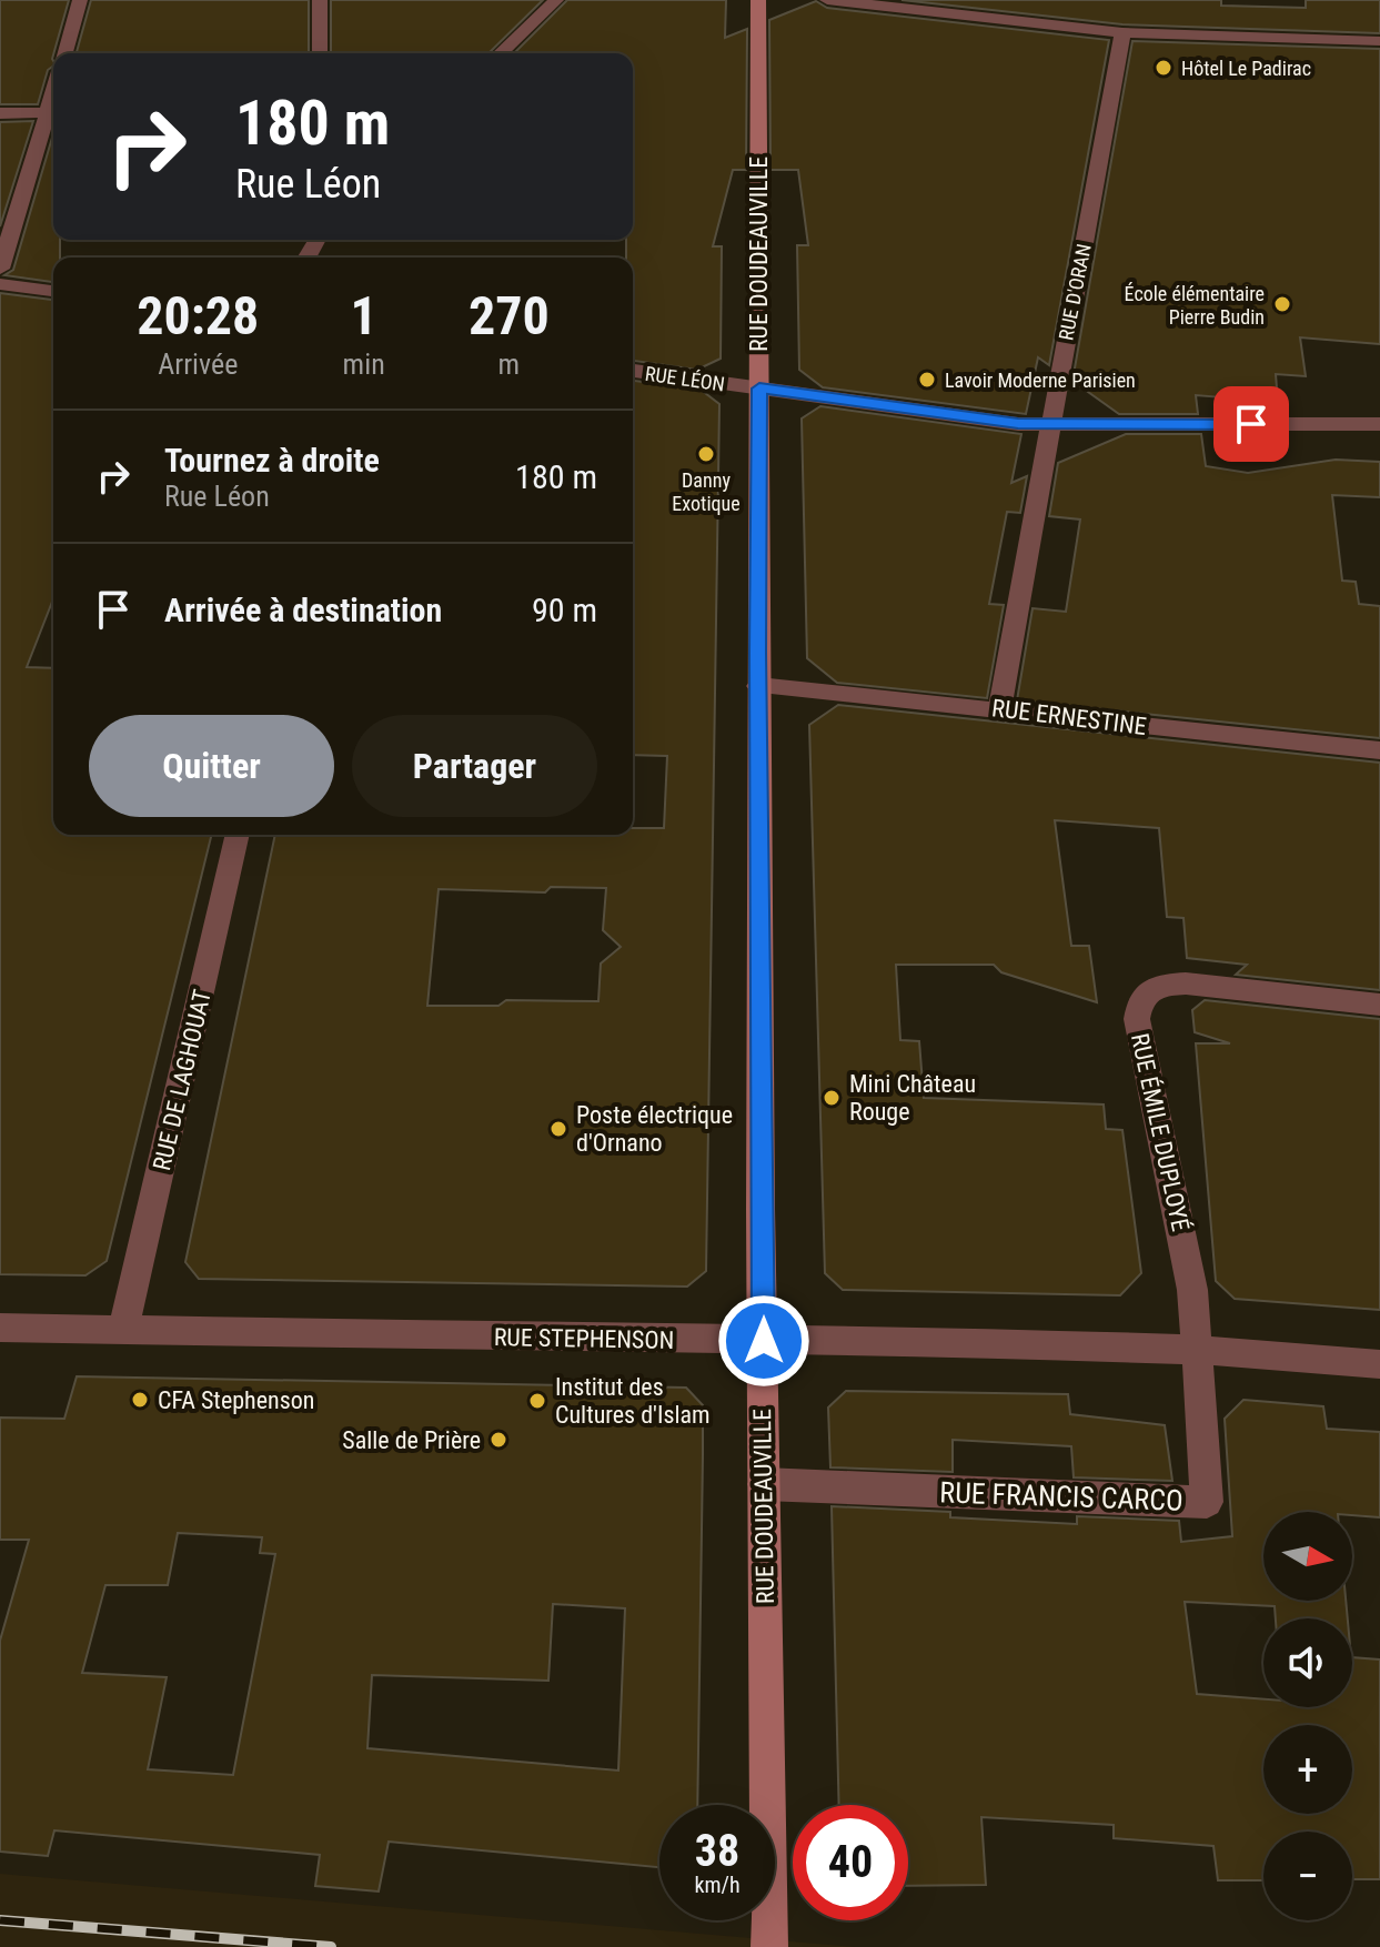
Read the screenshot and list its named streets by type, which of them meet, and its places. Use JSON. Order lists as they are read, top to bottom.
{
  "streets": {
    "street": [
      "RUE DOUDEAUVILLE",
      "RUE D'ORAN",
      "RUE LÉON",
      "RUE ERNESTINE",
      "RUE DE LAGHOUAT",
      "RUE ÉMILE DUPLOYÉ",
      "RUE STEPHENSON",
      "RUE FRANCIS CARCO"
    ]
  },
  "crossings": [
    ["RUE DOUDEAUVILLE", "RUE LÉON"],
    ["RUE DOUDEAUVILLE", "RUE ERNESTINE"],
    ["RUE DOUDEAUVILLE", "RUE STEPHENSON"],
    ["RUE DOUDEAUVILLE", "RUE FRANCIS CARCO"],
    ["RUE D'ORAN", "RUE LÉON"],
    ["RUE D'ORAN", "RUE ERNESTINE"],
    ["RUE DE LAGHOUAT", "RUE STEPHENSON"],
    ["RUE ÉMILE DUPLOYÉ", "RUE STEPHENSON"],
    ["RUE ÉMILE DUPLOYÉ", "RUE FRANCIS CARCO"],
    ["RUE STEPHENSON", "RUE FRANCIS CARCO"]
  ],
  "places": [
    "Hôtel Le Padirac",
    "École élémentaire Pierre Budin",
    "Lavoir Moderne Parisien",
    "Danny Exotique",
    "Mini Château Rouge",
    "Poste électrique d'Ornano",
    "CFA Stephenson",
    "Institut des Cultures d'Islam",
    "Salle de Prière"
  ],
  "north": "right",
  "page": {
    "turn": ["180 m", "Rue Léon"],
    "eta": [
      "20:28",
      "Arrivée",
      "1",
      "min",
      "270",
      "m"
    ],
    "list": [
      {
        "name": "Tournez à droite",
        "note": "Rue Léon",
        "value": "180 m"
      },
      {
        "name": "Arrivée à destination",
        "value": "90 m"
      }
    ],
    "buttons": ["Quitter", "Partager"],
    "map_buttons": ["+", "−"],
    "speed": "38 km/h",
    "limit": "40"
  }
}
